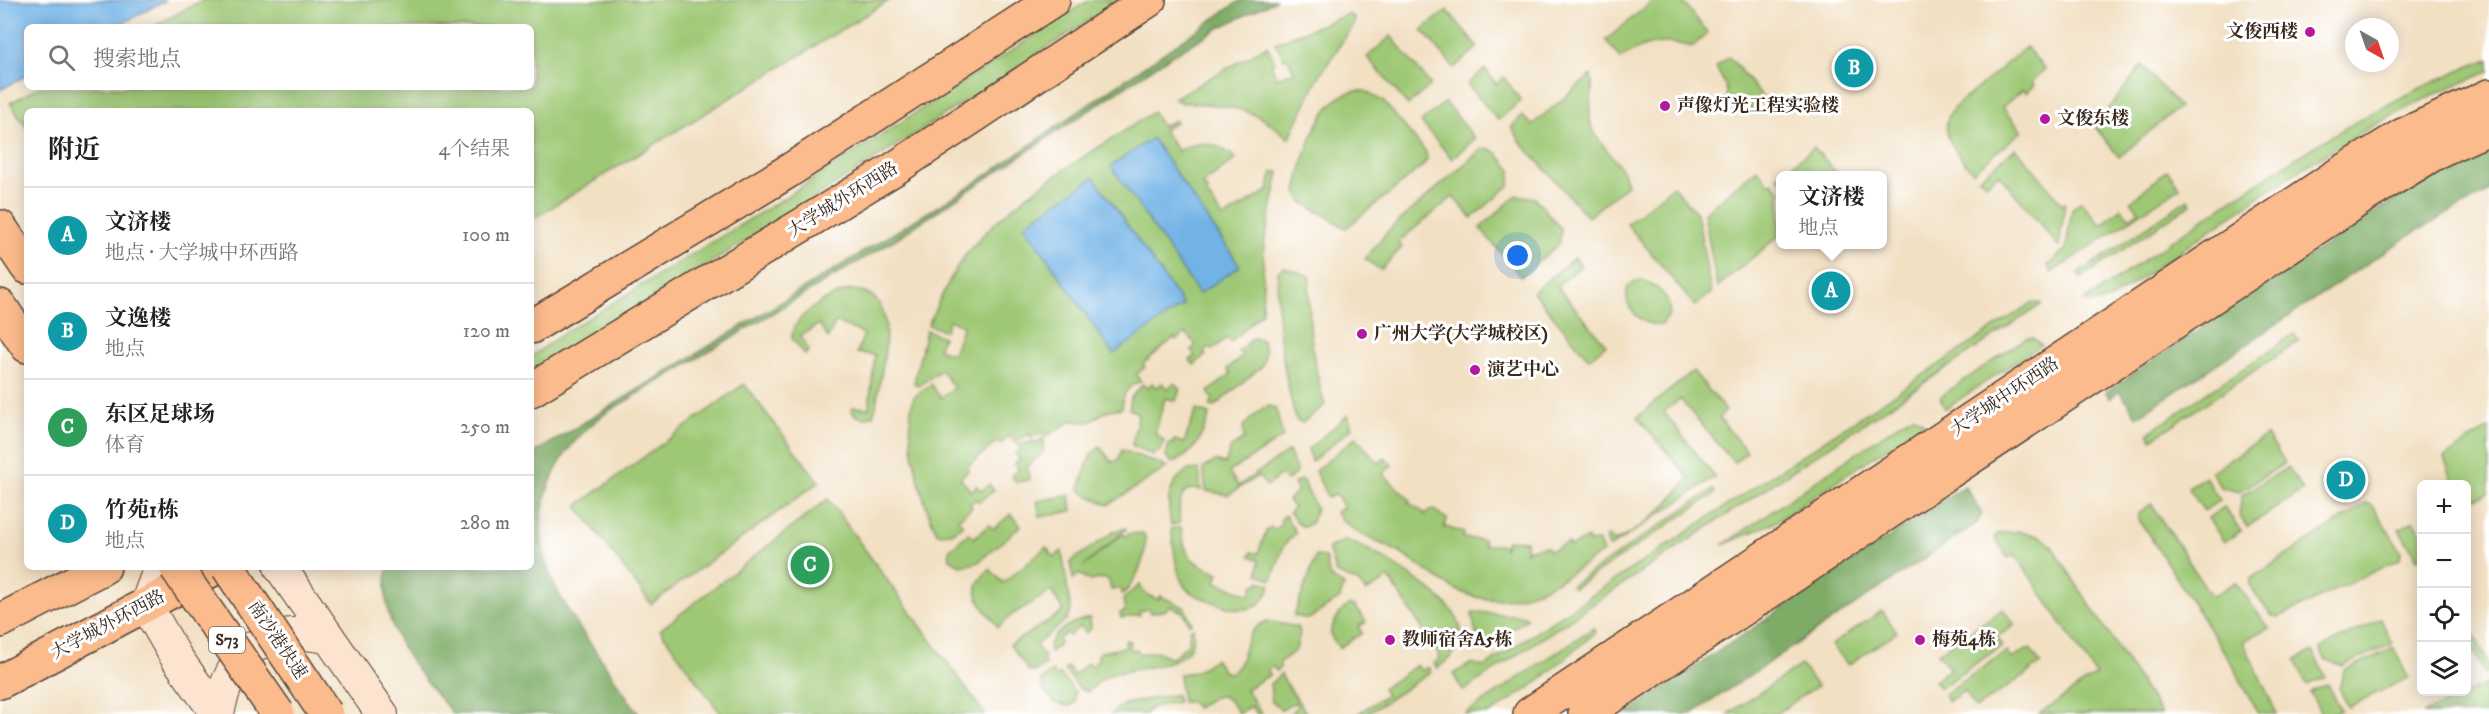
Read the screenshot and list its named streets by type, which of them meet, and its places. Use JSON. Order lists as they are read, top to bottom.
{
  "streets": {
    "main road": [
      "大学城外环西路",
      "大学城中环西路",
      "S73",
      "南沙港快速"
    ]
  },
  "places": [
    "文俊西楼",
    "声像灯光工程实验楼",
    "文俊东楼",
    "广州大学(大学城校区)",
    "演艺中心",
    "教师宿舍A5栋",
    "梅苑4栋"
  ],
  "north": "bottom right",
  "page": {
    "search": "搜索地点",
    "pins": [
      "B",
      "A",
      "D",
      "C"
    ],
    "heading": ["附近", "4个结果"],
    "popup": ["文济楼", "地点"],
    "list": [
      {
        "mark": "A",
        "name": "文济楼",
        "note": "地点 · 大学城中环西路",
        "value": "100 m"
      },
      {
        "mark": "B",
        "name": "文逸楼",
        "note": "地点",
        "value": "120 m"
      },
      {
        "mark": "C",
        "name": "东区足球场",
        "note": "体育",
        "value": "250 m"
      },
      {
        "mark": "D",
        "name": "竹苑1栋",
        "note": "地点",
        "value": "280 m"
      }
    ],
    "map_buttons": ["+", "−"]
  }
}
